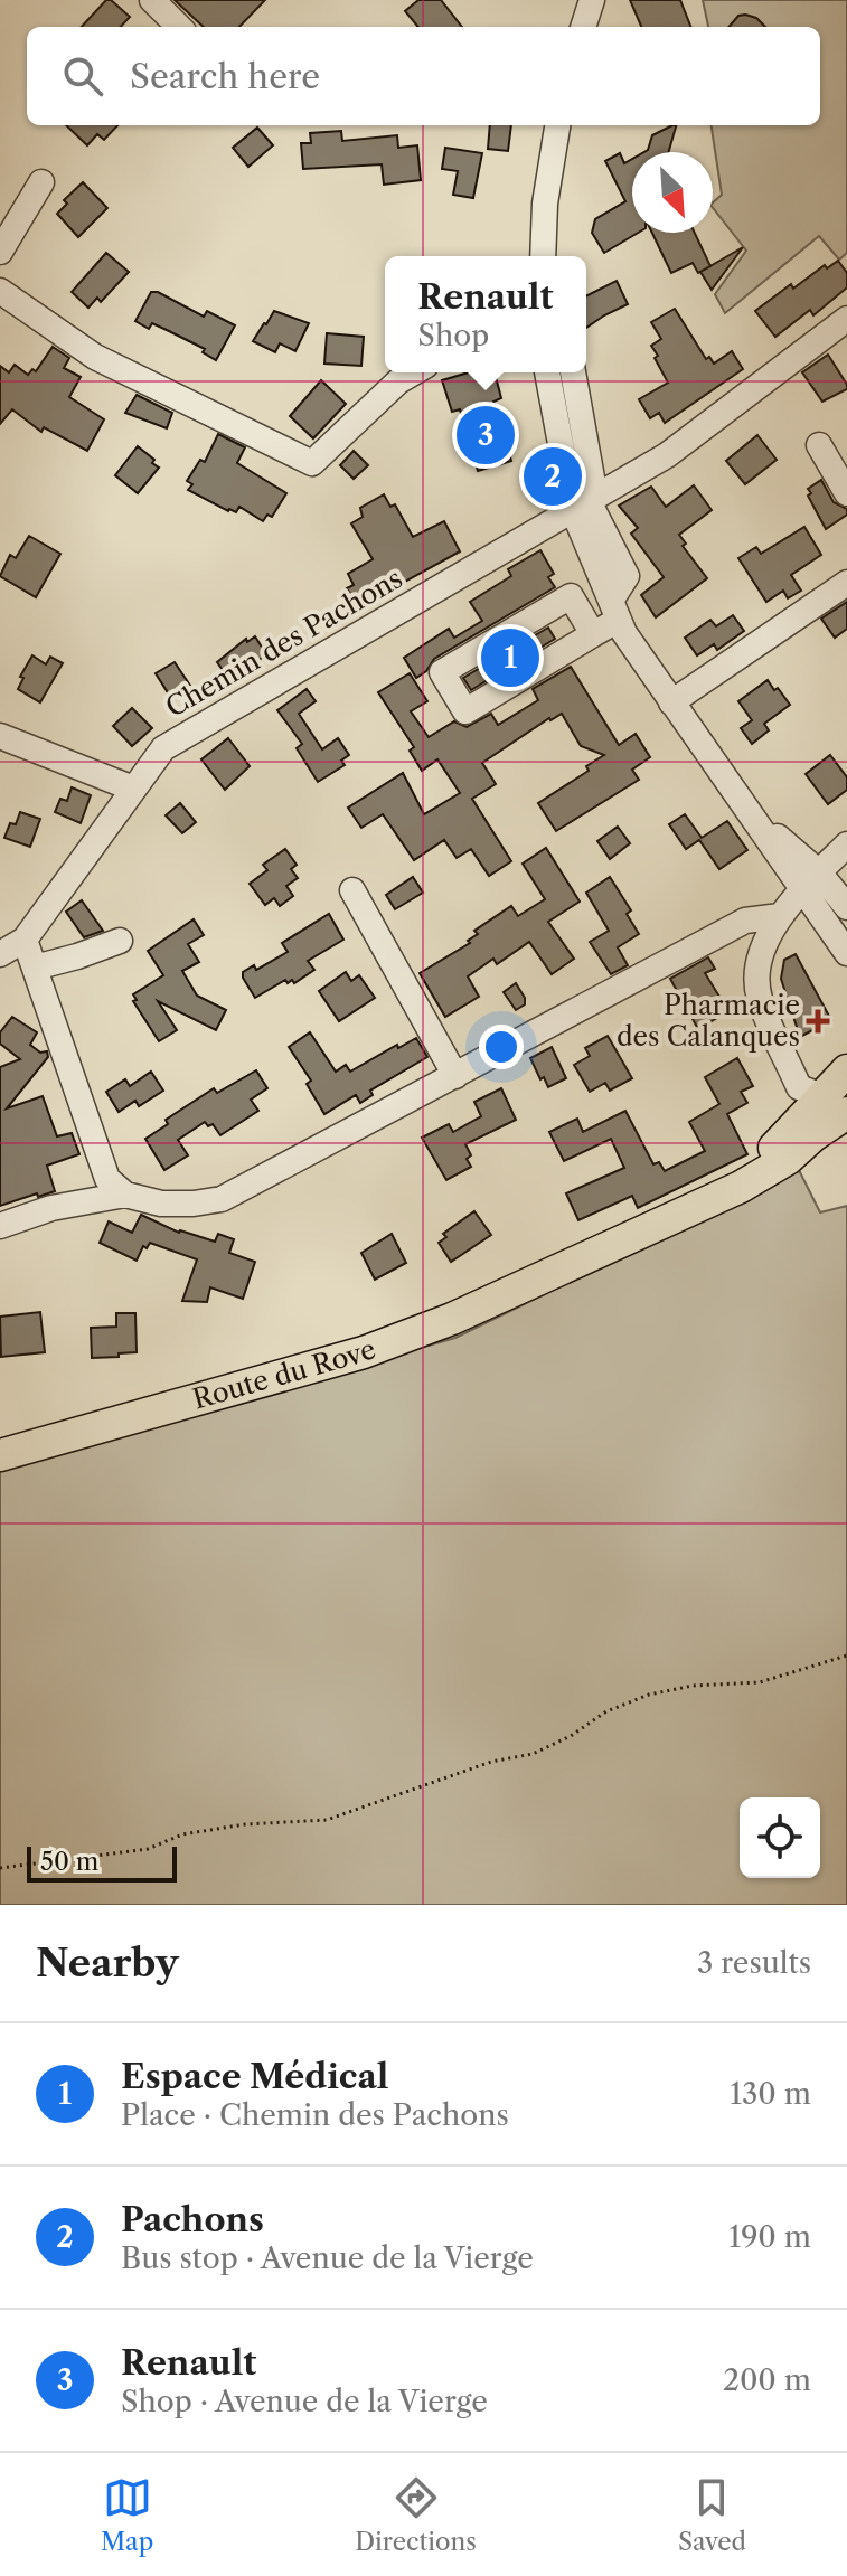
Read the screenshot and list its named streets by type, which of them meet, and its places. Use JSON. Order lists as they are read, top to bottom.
{
  "streets": {
    "main road": ["Route du Rove"],
    "street": ["Chemin des Pachons"]
  },
  "places": {
    "health": ["Pharmacie des Calanques"]
  },
  "scale_bar": "50 m",
  "north": "bottom right",
  "page": {
    "search": "Search here",
    "popup": ["Renault", "Shop"],
    "pins": ["3", "2", "1"],
    "scale": "50 m",
    "heading": ["Nearby", "3 results"],
    "list": [
      {
        "mark": "1",
        "name": "Espace Médical",
        "note": "Place · Chemin des Pachons",
        "value": "130 m"
      },
      {
        "mark": "2",
        "name": "Pachons",
        "note": "Bus stop · Avenue de la Vierge",
        "value": "190 m"
      },
      {
        "mark": "3",
        "name": "Renault",
        "note": "Shop · Avenue de la Vierge",
        "value": "200 m"
      }
    ],
    "nav": ["Map", "Directions", "Saved"]
  }
}
